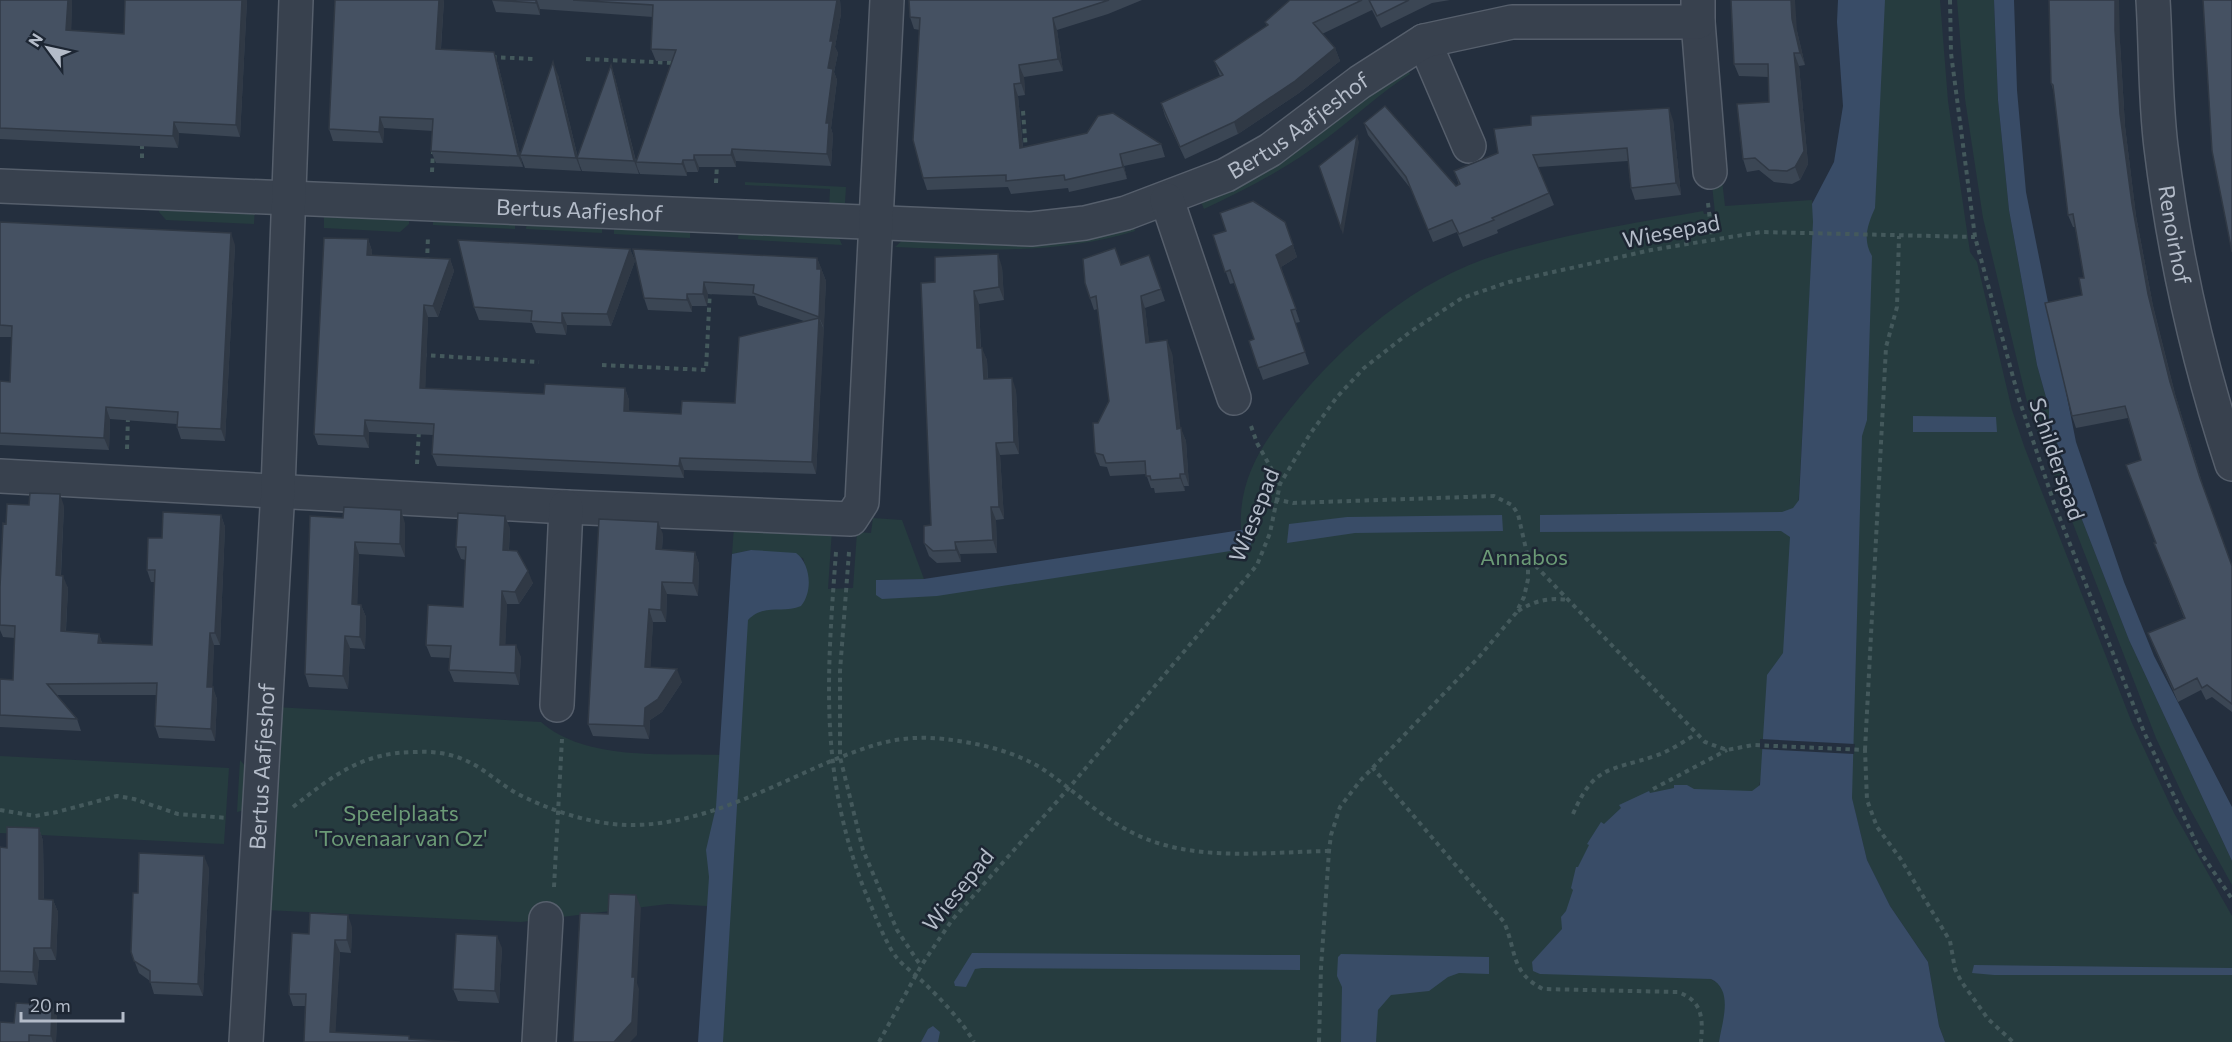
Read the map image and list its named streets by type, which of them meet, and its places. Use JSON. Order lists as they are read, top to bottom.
{
  "streets": {
    "street": ["Bertus Aafjeshof", "Renoirhof"],
    "path": ["Wiesepad", "Schilderspad"]
  },
  "crossings": [
    ["Wiesepad", "Schilderspad"]
  ],
  "parks": ["Annabos", "Speelplaats 'Tovenaar van Oz'"],
  "scale_bar": "20 m",
  "north": "top left"
}
